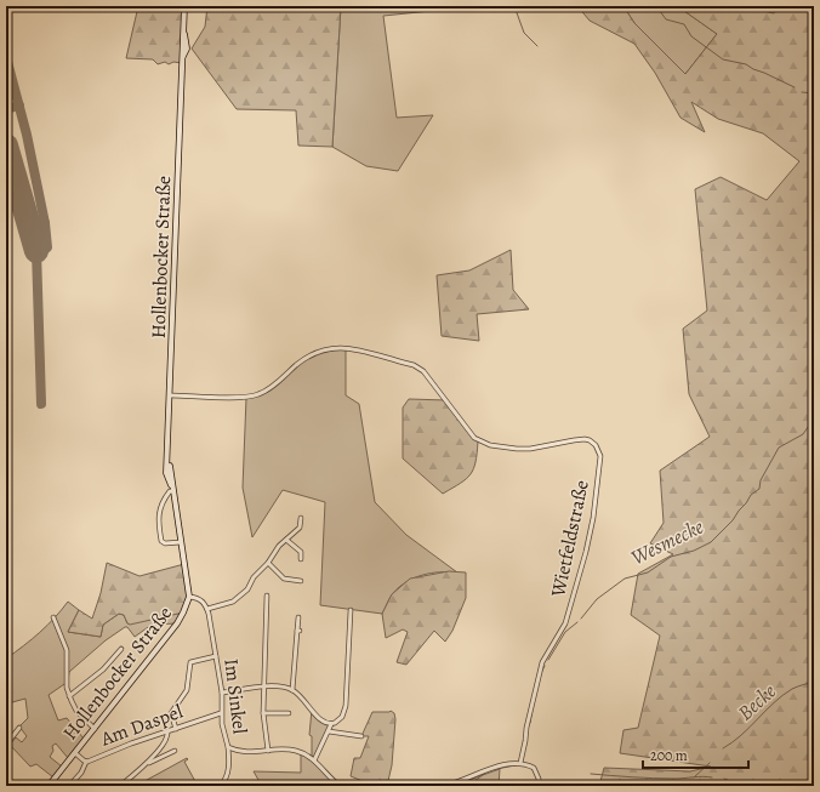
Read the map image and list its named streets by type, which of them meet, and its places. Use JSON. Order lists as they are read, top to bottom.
{
  "streets": {
    "main road": ["Hollenbocker Straße"],
    "street": ["Wietfeldstraße", "Im Sinkel", "Am Daspel"]
  },
  "crossings": [
    ["Hollenbocker Straße", "Wietfeldstraße"],
    ["Hollenbocker Straße", "Am Daspel"],
    ["Im Sinkel", "Am Daspel"]
  ],
  "water": ["Wesmecke", "Becke"],
  "scale_bar": "200 m"
}
